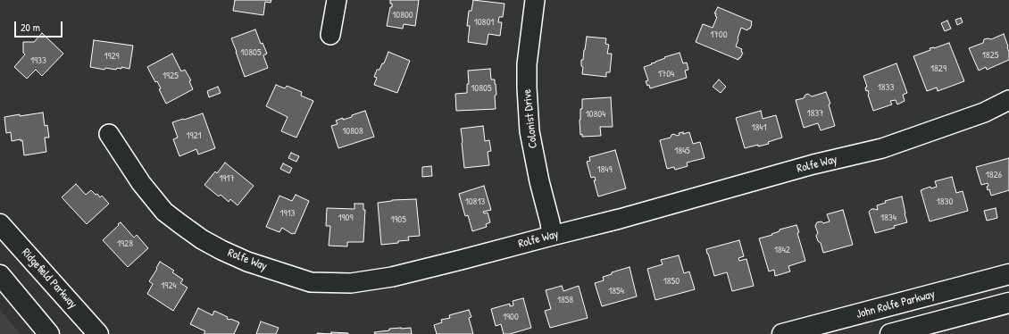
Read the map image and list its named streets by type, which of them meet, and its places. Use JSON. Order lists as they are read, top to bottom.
{
  "streets": {
    "main road": ["Ridgefield Parkway", "John Rolfe Parkway"],
    "street": ["Colonist Drive", "Rolfe Way"]
  },
  "crossings": [
    ["Colonist Drive", "Rolfe Way"]
  ],
  "house_numbers": [
    "10800",
    "10801",
    "1700",
    "10805",
    "1825",
    "1929",
    "1933",
    "1829",
    "1704",
    "1925",
    "1833",
    "10805",
    "1837",
    "10804",
    "1841",
    "10808",
    "1921",
    "1845",
    "1849",
    "1826",
    "1917",
    "10813",
    "1830",
    "1913",
    "1909",
    "1834",
    "1905",
    "1928",
    "1842",
    "1850",
    "1924",
    "1854",
    "1858",
    "1900"
  ],
  "scale_bar": "20 m"
}
